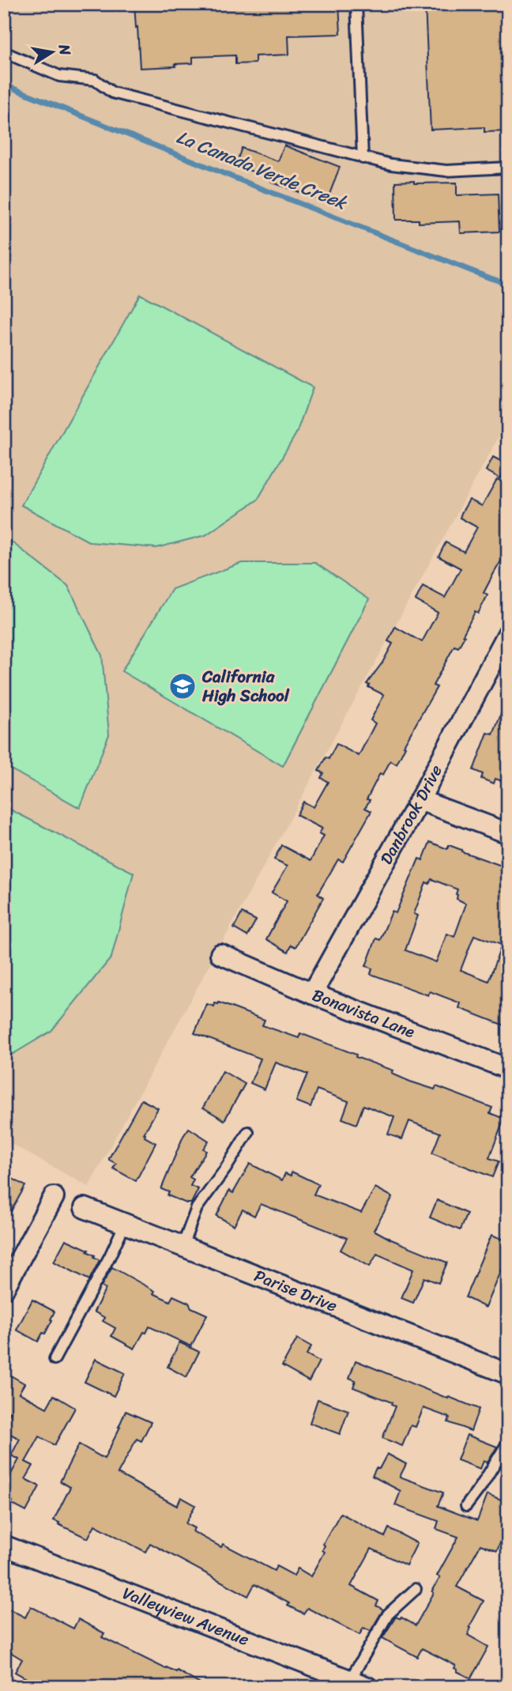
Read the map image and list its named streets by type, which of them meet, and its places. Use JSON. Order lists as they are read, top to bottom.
{
  "streets": {
    "street": [
      "Danbrook Drive",
      "Bonavista Lane",
      "Parise Drive",
      "Valleyview Avenue"
    ]
  },
  "crossings": [
    ["Danbrook Drive", "Bonavista Lane"]
  ],
  "water": ["La Canada Verde Creek"],
  "places": {
    "school or university": ["California High School"]
  },
  "north": "right"
}
